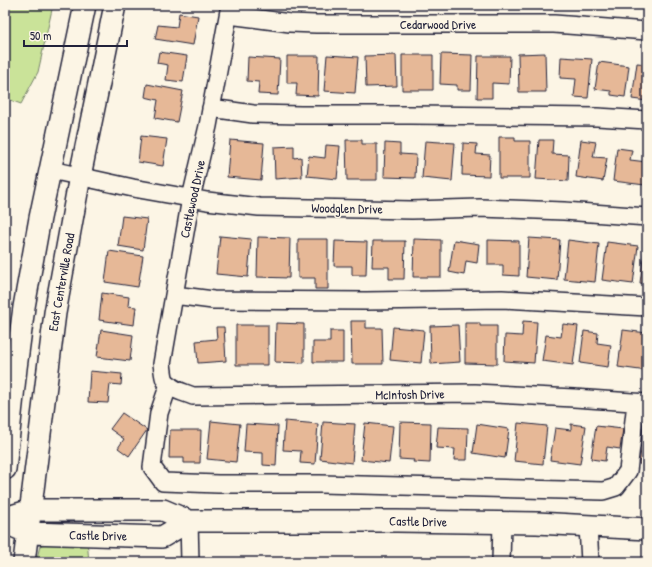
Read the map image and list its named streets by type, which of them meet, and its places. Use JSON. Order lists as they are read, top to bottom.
{
  "streets": {
    "main road": ["East Centerville Road", "Castle Drive"],
    "street": [
      "Cedarwood Drive",
      "Castlewood Drive",
      "Woodglen Drive",
      "McIntosh Drive"
    ]
  },
  "crossings": [
    ["Cedarwood Drive", "Castlewood Drive"],
    ["Castlewood Drive", "Woodglen Drive"],
    ["Castlewood Drive", "McIntosh Drive"],
    ["Woodglen Drive", "East Centerville Road"],
    ["East Centerville Road", "Castle Drive"]
  ],
  "scale_bar": "50 m"
}
